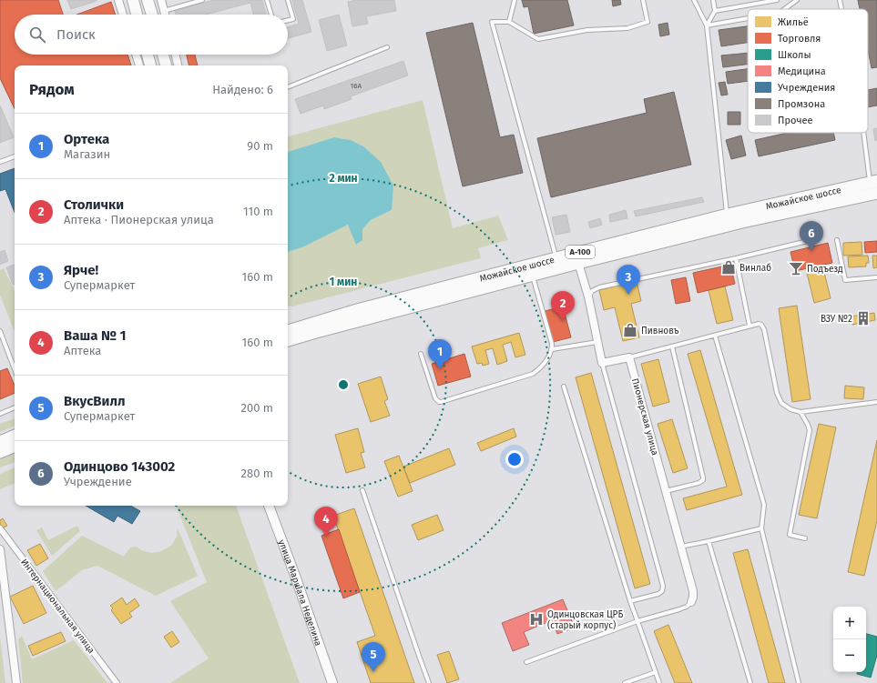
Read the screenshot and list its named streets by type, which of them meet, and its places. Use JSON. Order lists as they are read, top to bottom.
{
  "streets": {
    "main road": ["Можайское шоссе", "А-100"],
    "street": ["Пионерская улица", "улица Маршала Неделина", "Интернациональная улица"]
  },
  "places": {
    "shop": ["Винлаб", "Пивновъ"],
    "bar": ["Подъезд"],
    "building": ["ВЗУ №2"],
    "hospital": ["Одинцовская ЦРБ (старый корпус)"]
  },
  "house_numbers": ["16А"],
  "legend": [
    "Жильё",
    "Торговля",
    "Школы",
    "Медицина",
    "Учреждения",
    "Промзона",
    "Прочее"
  ],
  "page": {
    "search": "Поиск",
    "heading": ["Рядом", "Найдено: 6"],
    "list": [
      {
        "mark": "1",
        "name": "Ортека",
        "note": "Магазин",
        "value": "90 m"
      },
      {
        "mark": "2",
        "name": "Столички",
        "note": "Аптека · Пионерская улица",
        "value": "110 m"
      },
      {
        "mark": "3",
        "name": "Ярче!",
        "note": "Супермаркет",
        "value": "160 m"
      },
      {
        "mark": "4",
        "name": "Ваша № 1",
        "note": "Аптека",
        "value": "160 m"
      },
      {
        "mark": "5",
        "name": "ВкусВилл",
        "note": "Супермаркет",
        "value": "200 m"
      },
      {
        "mark": "6",
        "name": "Одинцово 143002",
        "note": "Учреждение",
        "value": "280 m"
      }
    ],
    "pins": [
      "6",
      "3",
      "2",
      "1",
      "4",
      "5"
    ],
    "map_buttons": ["+", "−"]
  },
  "rings": ["2 мин", "1 мин"]
}
